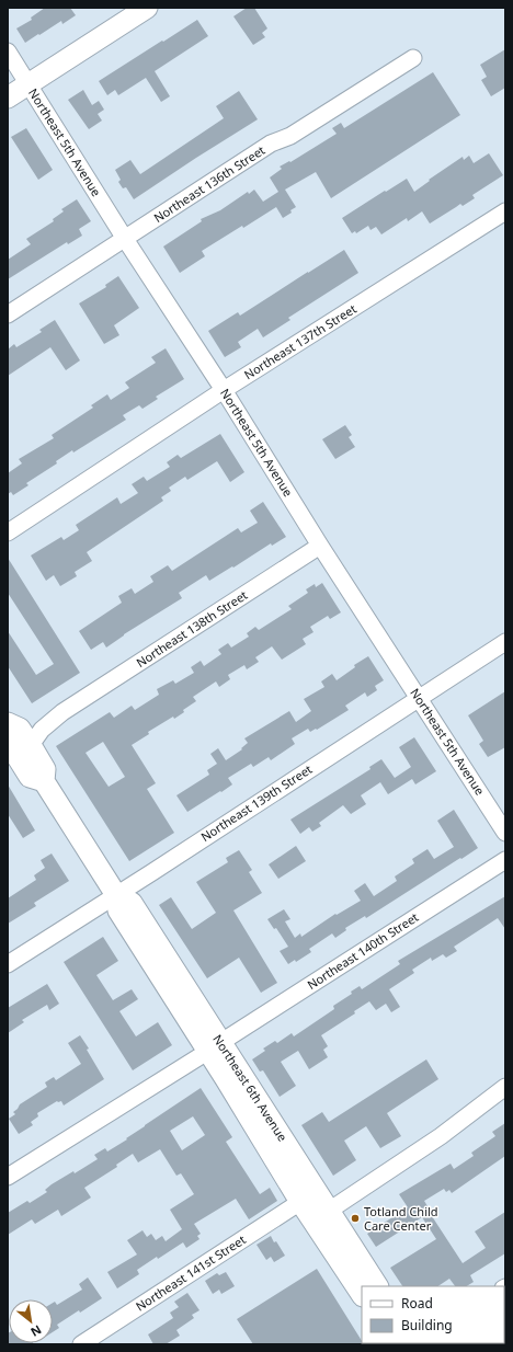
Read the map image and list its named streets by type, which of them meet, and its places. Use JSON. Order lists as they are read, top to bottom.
{
  "streets": {
    "main road": ["Northeast 6th Avenue"],
    "street": [
      "Northeast 5th Avenue",
      "Northeast 136th Street",
      "Northeast 137th Street",
      "Northeast 138th Street",
      "Northeast 139th Street",
      "Northeast 140th Street",
      "Northeast 141st Street"
    ]
  },
  "crossings": [
    ["Northeast 5th Avenue", "Northeast 136th Street"],
    ["Northeast 5th Avenue", "Northeast 137th Street"],
    ["Northeast 5th Avenue", "Northeast 138th Street"],
    ["Northeast 5th Avenue", "Northeast 139th Street"],
    ["Northeast 138th Street", "Northeast 6th Avenue"],
    ["Northeast 139th Street", "Northeast 6th Avenue"],
    ["Northeast 140th Street", "Northeast 6th Avenue"],
    ["Northeast 6th Avenue", "Northeast 141st Street"]
  ],
  "places": ["Totland Child Care Center"],
  "legend": ["Road", "Building"],
  "north": "bottom right"
}
